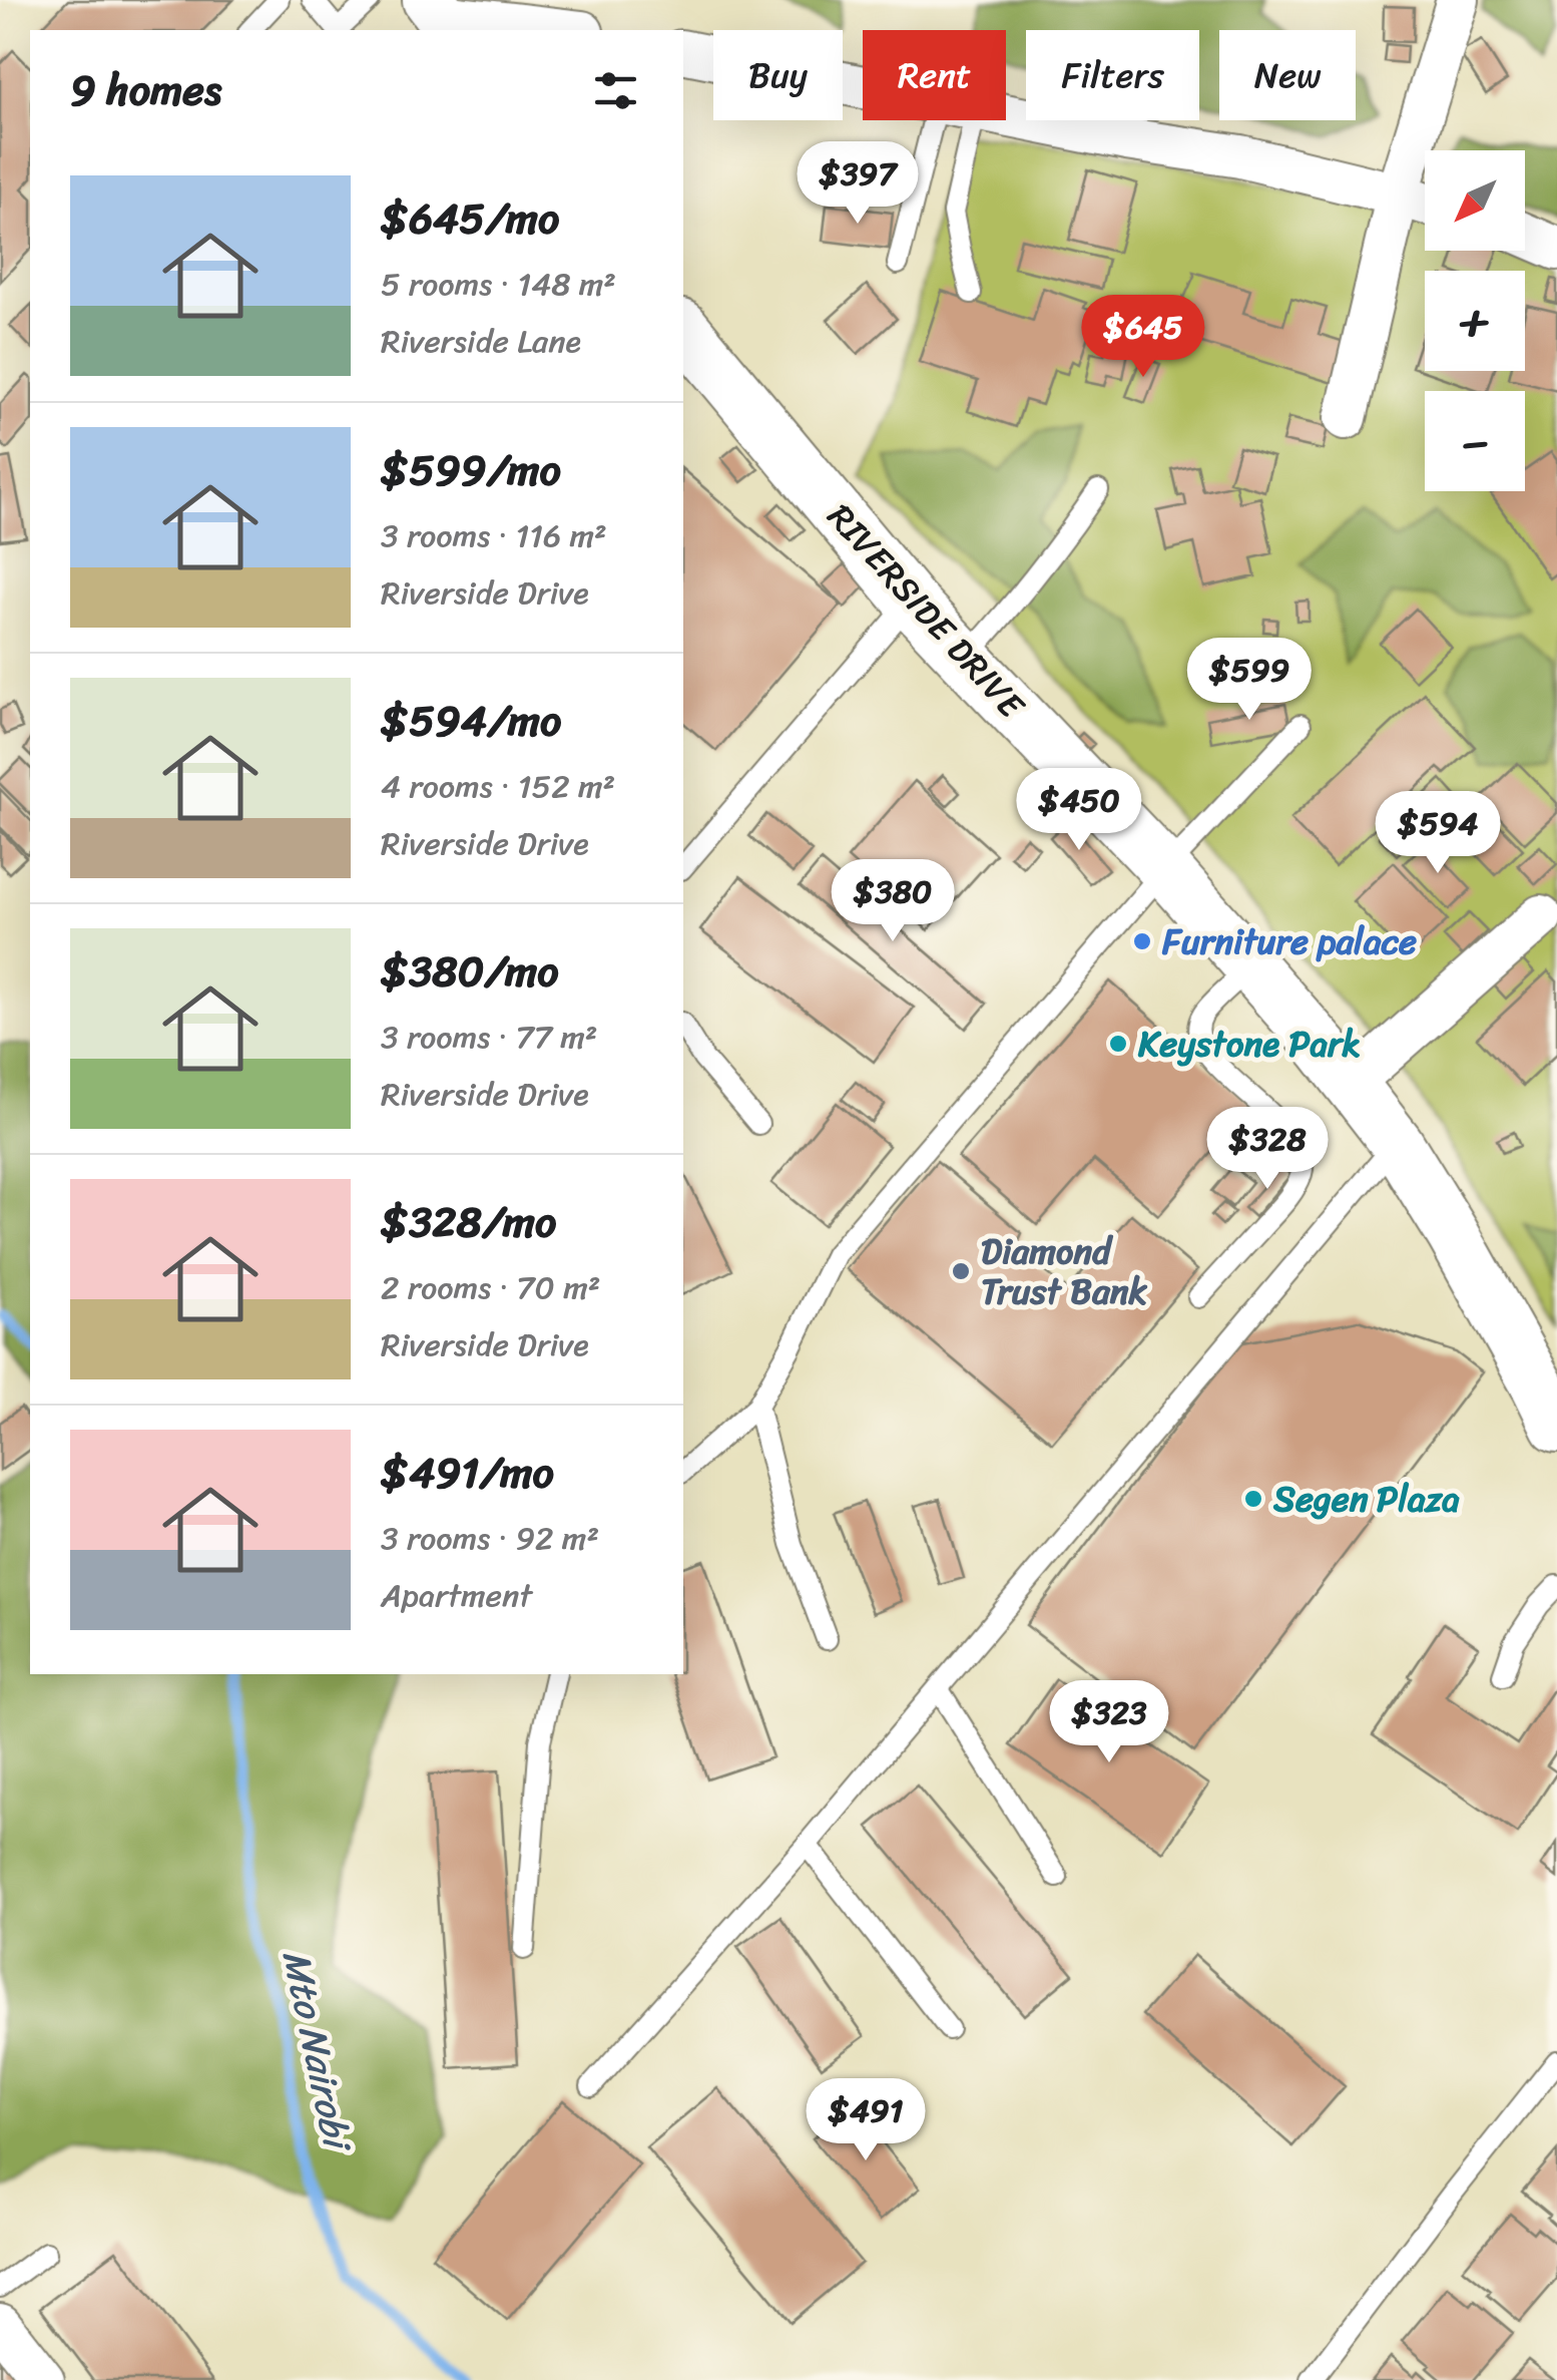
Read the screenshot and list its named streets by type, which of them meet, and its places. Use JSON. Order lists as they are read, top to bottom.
{
  "streets": {
    "street": ["RIVERSIDE DRIVE"]
  },
  "water": ["Mto Nairobi"],
  "places": [
    "Furniture palace",
    "Keystone Park",
    "Diamond Trust Bank",
    "Segen Plaza"
  ],
  "north": "bottom left",
  "page": {
    "chip": [
      "Buy",
      "Rent",
      "Filters",
      "New"
    ],
    "heading": "9 homes",
    "price": [
      "$397",
      "$645",
      "$599",
      "$450",
      "$594",
      "$380",
      "$328",
      "$323",
      "$491"
    ],
    "map_buttons": ["+", "−"],
    "list": [
      {
        "name": "$645/mo",
        "note": "5 rooms · 148 m² · Riverside Lane"
      },
      {
        "name": "$599/mo",
        "note": "3 rooms · 116 m² · Riverside Drive"
      },
      {
        "name": "$594/mo",
        "note": "4 rooms · 152 m² · Riverside Drive"
      },
      {
        "name": "$380/mo",
        "note": "3 rooms · 77 m² · Riverside Drive"
      },
      {
        "name": "$328/mo",
        "note": "2 rooms · 70 m² · Riverside Drive"
      },
      {
        "name": "$491/mo",
        "note": "3 rooms · 92 m² · Apartment"
      }
    ]
  }
}
